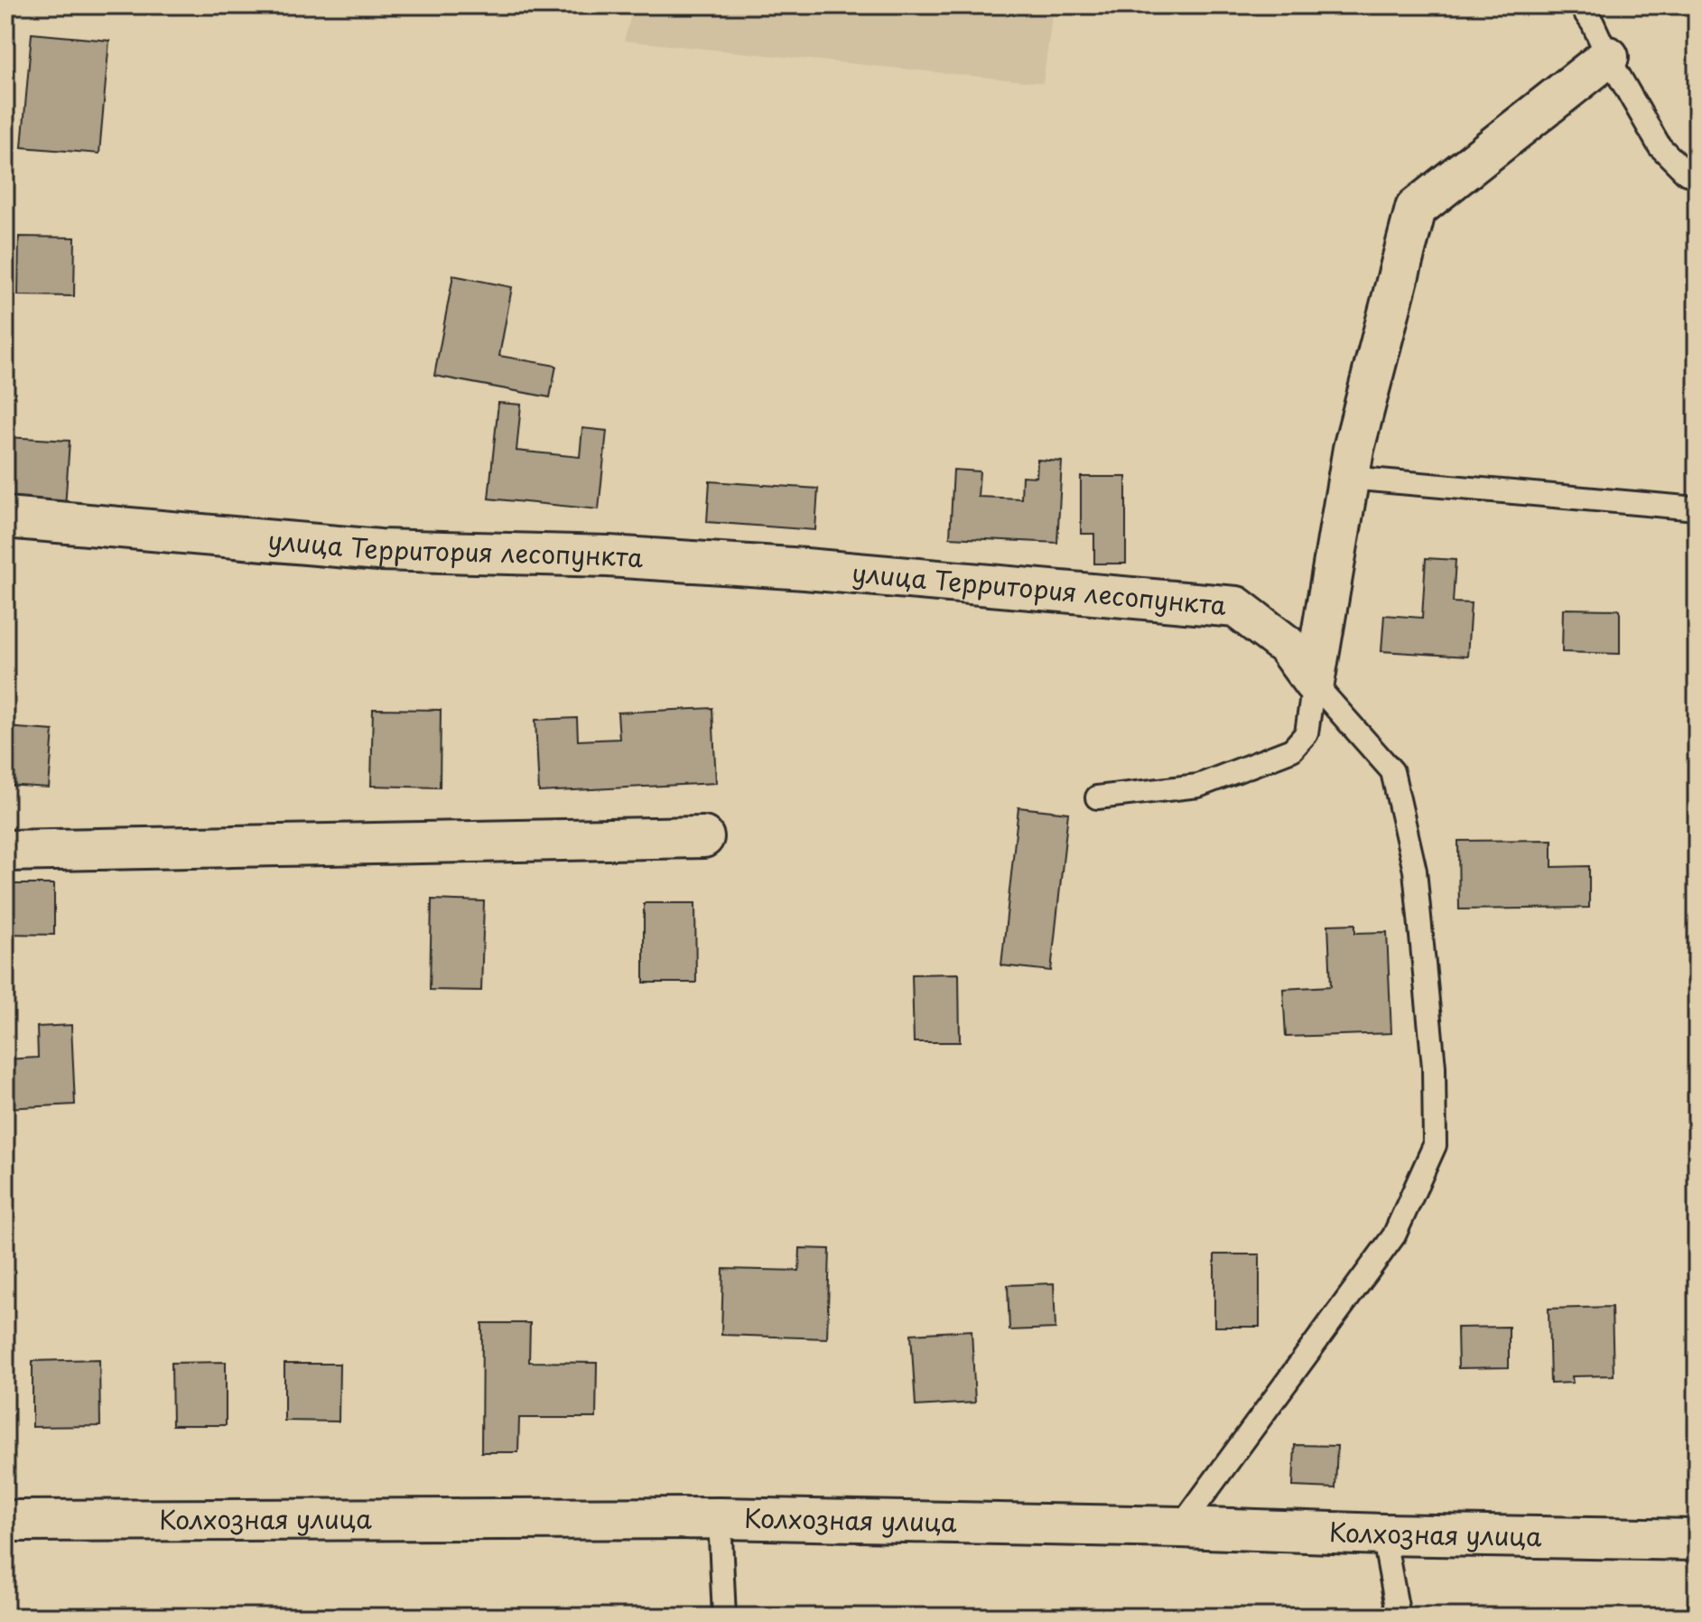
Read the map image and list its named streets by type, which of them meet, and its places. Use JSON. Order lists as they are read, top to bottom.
{
  "streets": {
    "street": ["улица Территория лесопункта", "Колхозная улица"]
  }
}
